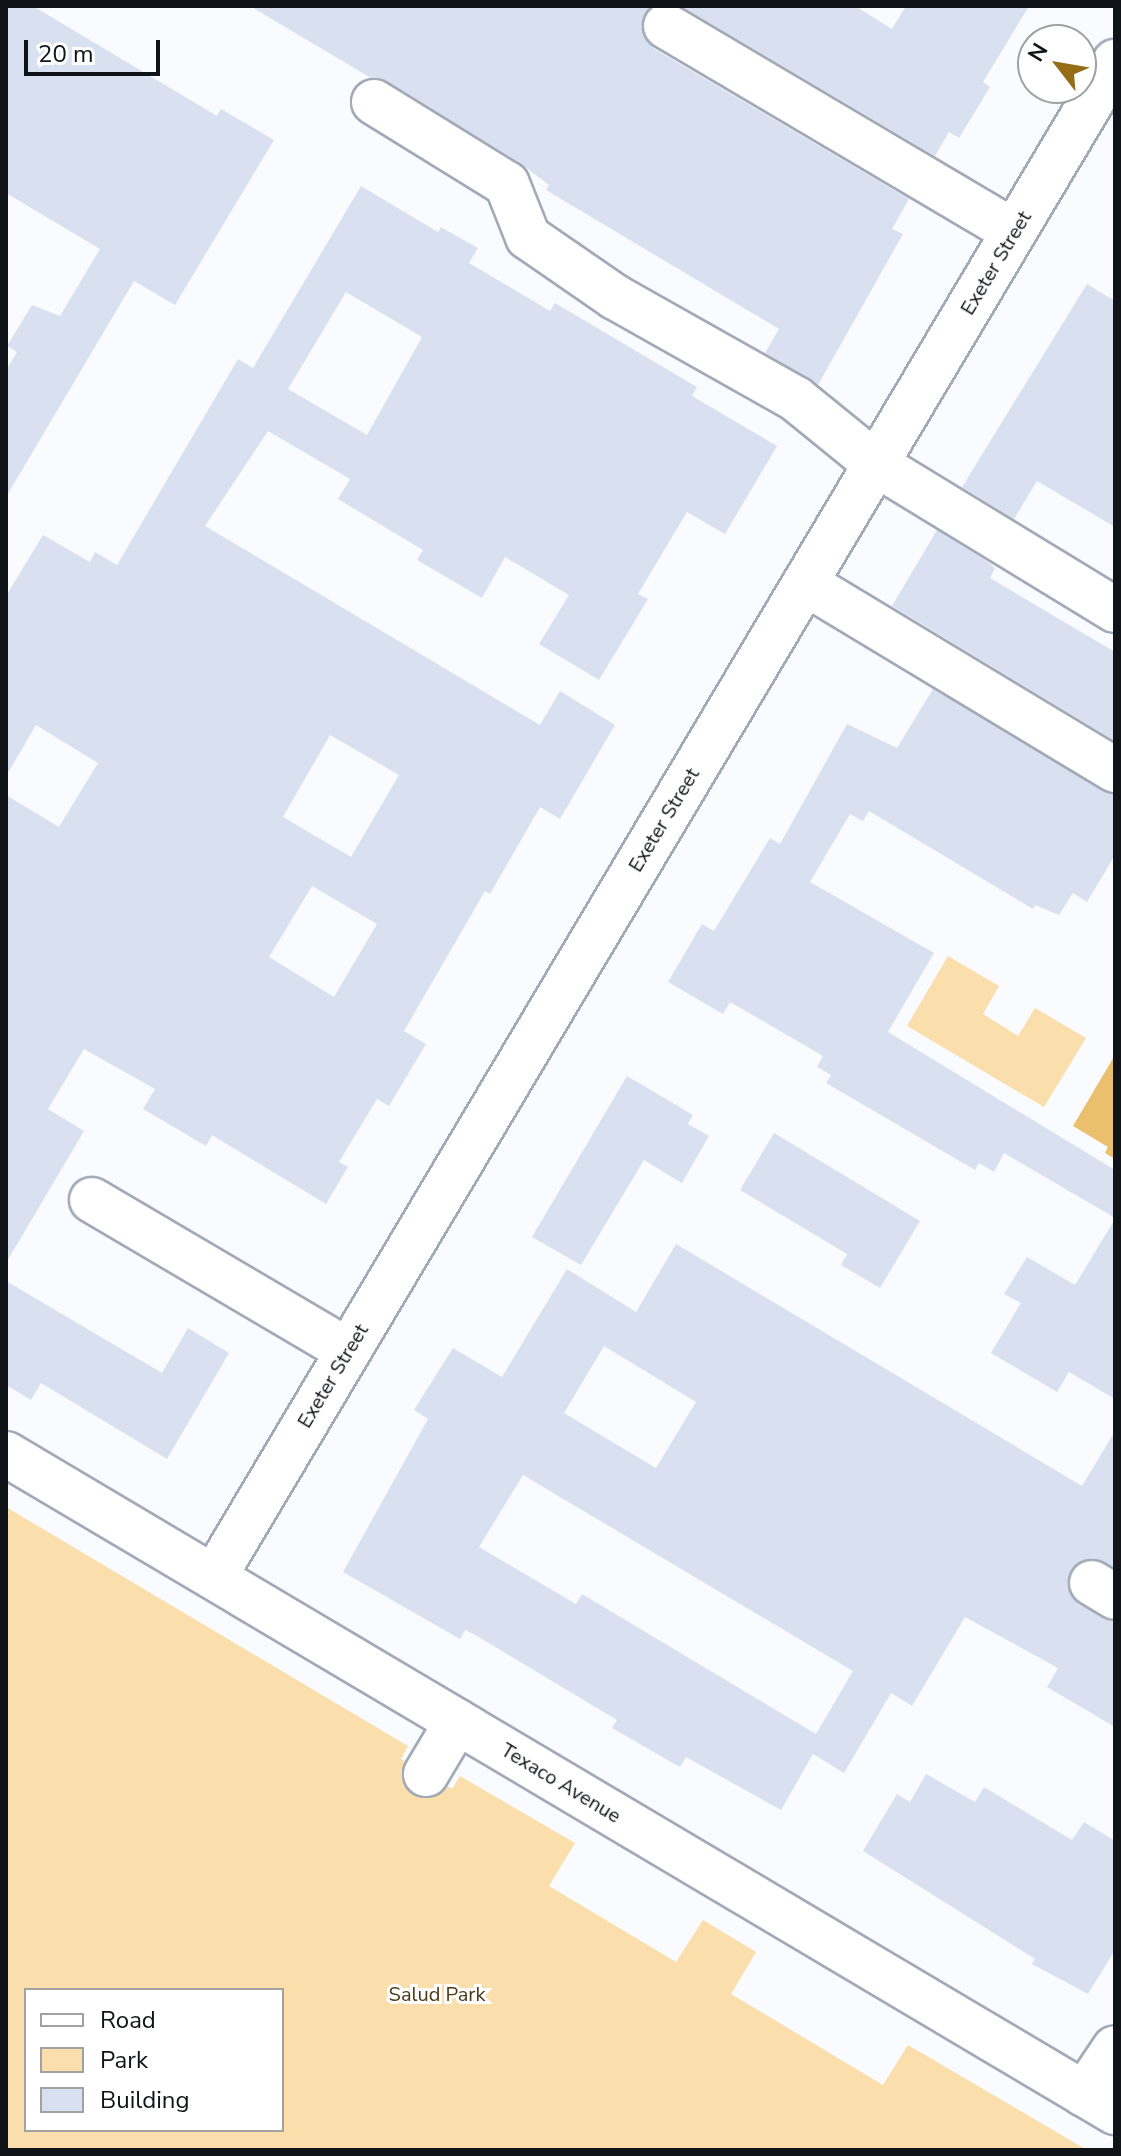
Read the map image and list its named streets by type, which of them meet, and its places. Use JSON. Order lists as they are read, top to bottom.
{
  "streets": {
    "street": ["Exeter Street", "Texaco Avenue"]
  },
  "crossings": [
    ["Exeter Street", "Texaco Avenue"]
  ],
  "parks": ["Salud Park"],
  "legend": ["Road", "Park", "Building"],
  "scale_bar": "20 m",
  "north": "top left"
}
